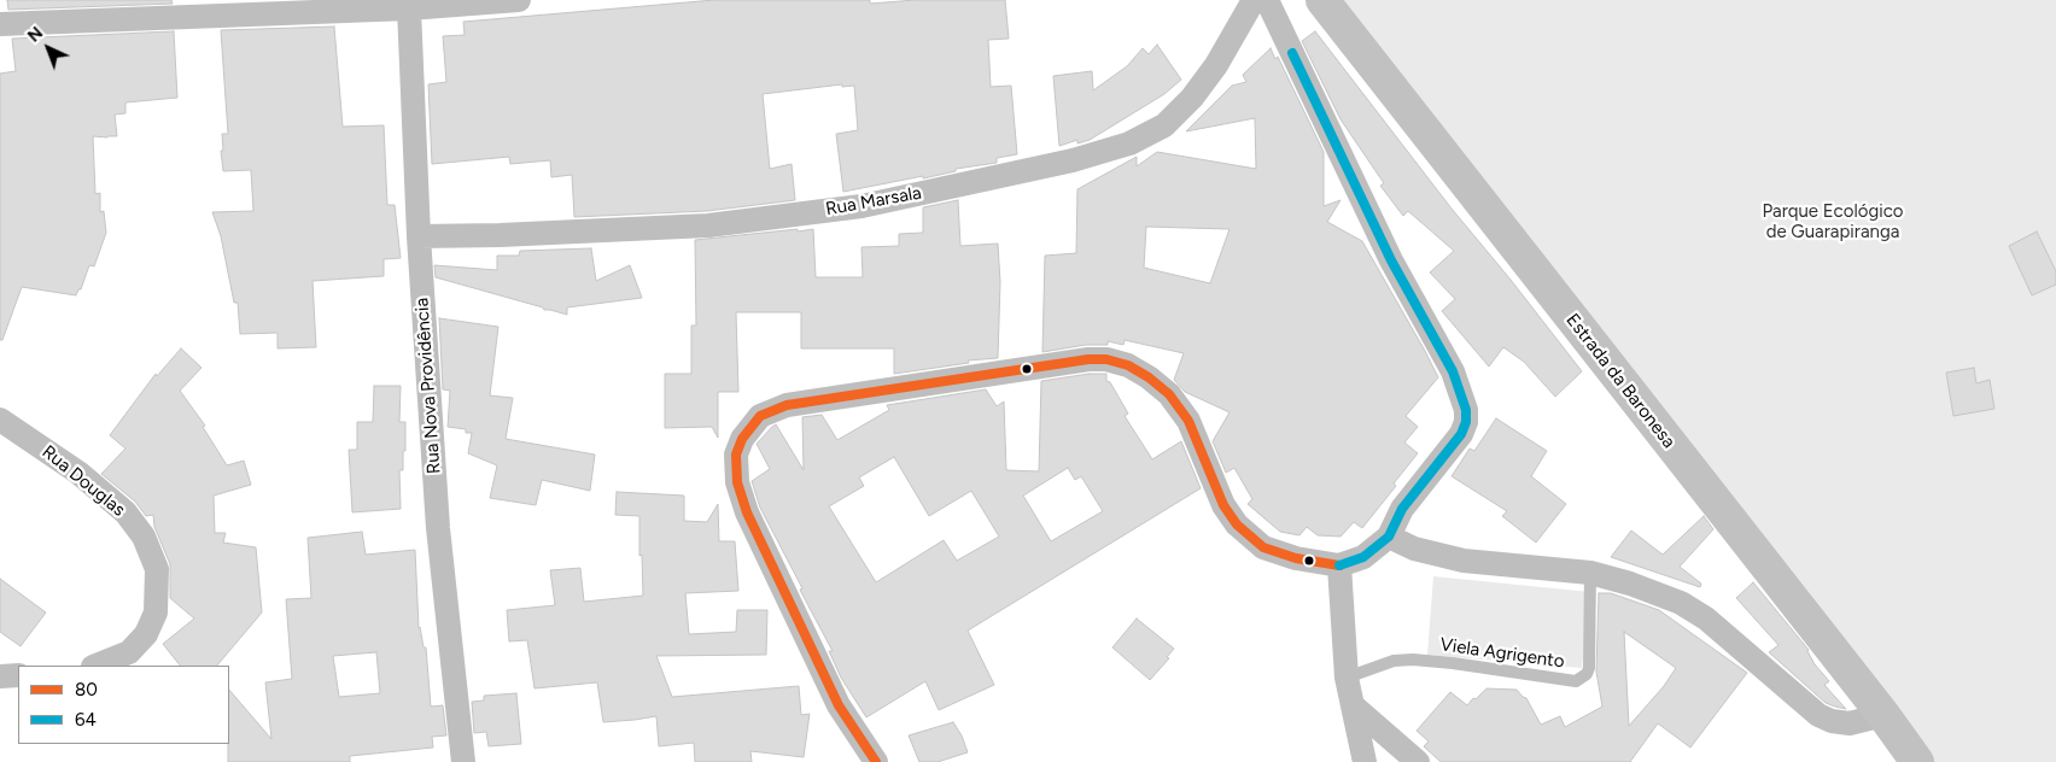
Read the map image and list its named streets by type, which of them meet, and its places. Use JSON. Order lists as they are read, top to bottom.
{
  "streets": {
    "main road": ["Estrada da Baronesa"],
    "street": ["Rua Marsala", "Rua Nova Providência", "Rua Douglas"],
    "lane": ["Viela Agrigento"]
  },
  "crossings": [
    ["Rua Marsala", "Rua Nova Providência"]
  ],
  "parks": ["Parque Ecológico de Guarapiranga"],
  "lines": ["transit line 64", "transit line 80"],
  "legend": ["80", "64"],
  "north": "top left"
}
